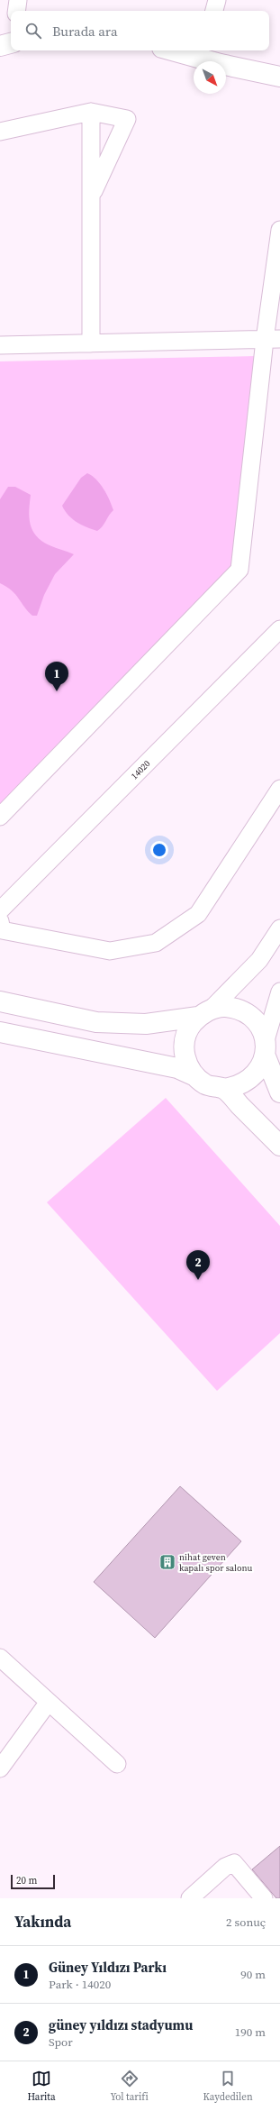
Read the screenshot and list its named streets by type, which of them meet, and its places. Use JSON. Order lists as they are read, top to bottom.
{
  "streets": {
    "street": ["14020"]
  },
  "places": {
    "building": ["nihat geven kapalı spor salonu"]
  },
  "scale_bar": "20 m",
  "north": "bottom right",
  "page": {
    "search": "Burada ara",
    "pins": ["1", "2"],
    "scale": "20 m",
    "heading": ["Yakında", "2 sonuç"],
    "list": [
      {
        "mark": "1",
        "name": "Güney Yıldızı Parkı",
        "note": "Park · 14020",
        "value": "90 m"
      },
      {
        "mark": "2",
        "name": "güney yıldızı stadyumu",
        "note": "Spor",
        "value": "190 m"
      }
    ],
    "nav": ["Harita", "Yol tarifi", "Kaydedilen"]
  }
}
